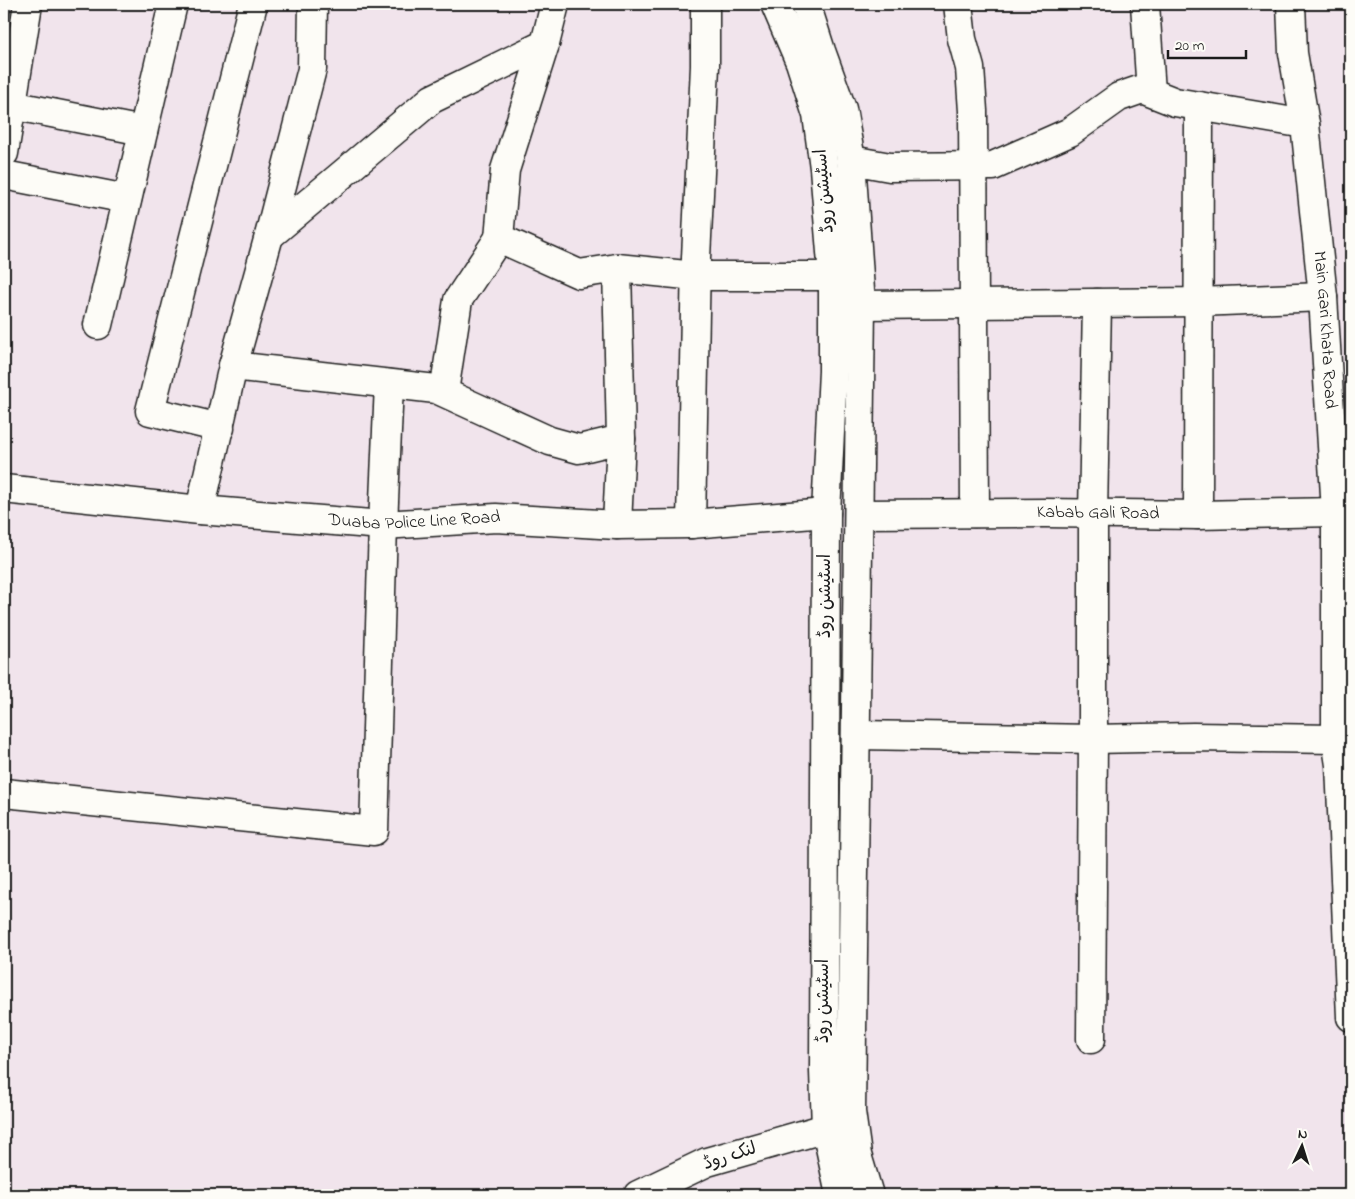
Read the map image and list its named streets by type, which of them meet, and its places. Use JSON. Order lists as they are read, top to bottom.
{
  "streets": {
    "street": [
      "اسٹیشن روڈ",
      "Main Gari Khata Road",
      "Kabab Gali Road",
      "Duaba Police Line Road",
      "لنک روڈ"
    ]
  },
  "crossings": [
    ["اسٹیشن روڈ", "Kabab Gali Road"],
    ["اسٹیشن روڈ", "Duaba Police Line Road"],
    ["اسٹیشن روڈ", "لنک روڈ"],
    ["Main Gari Khata Road", "Kabab Gali Road"]
  ],
  "scale_bar": "20 m",
  "north": "top"
}
